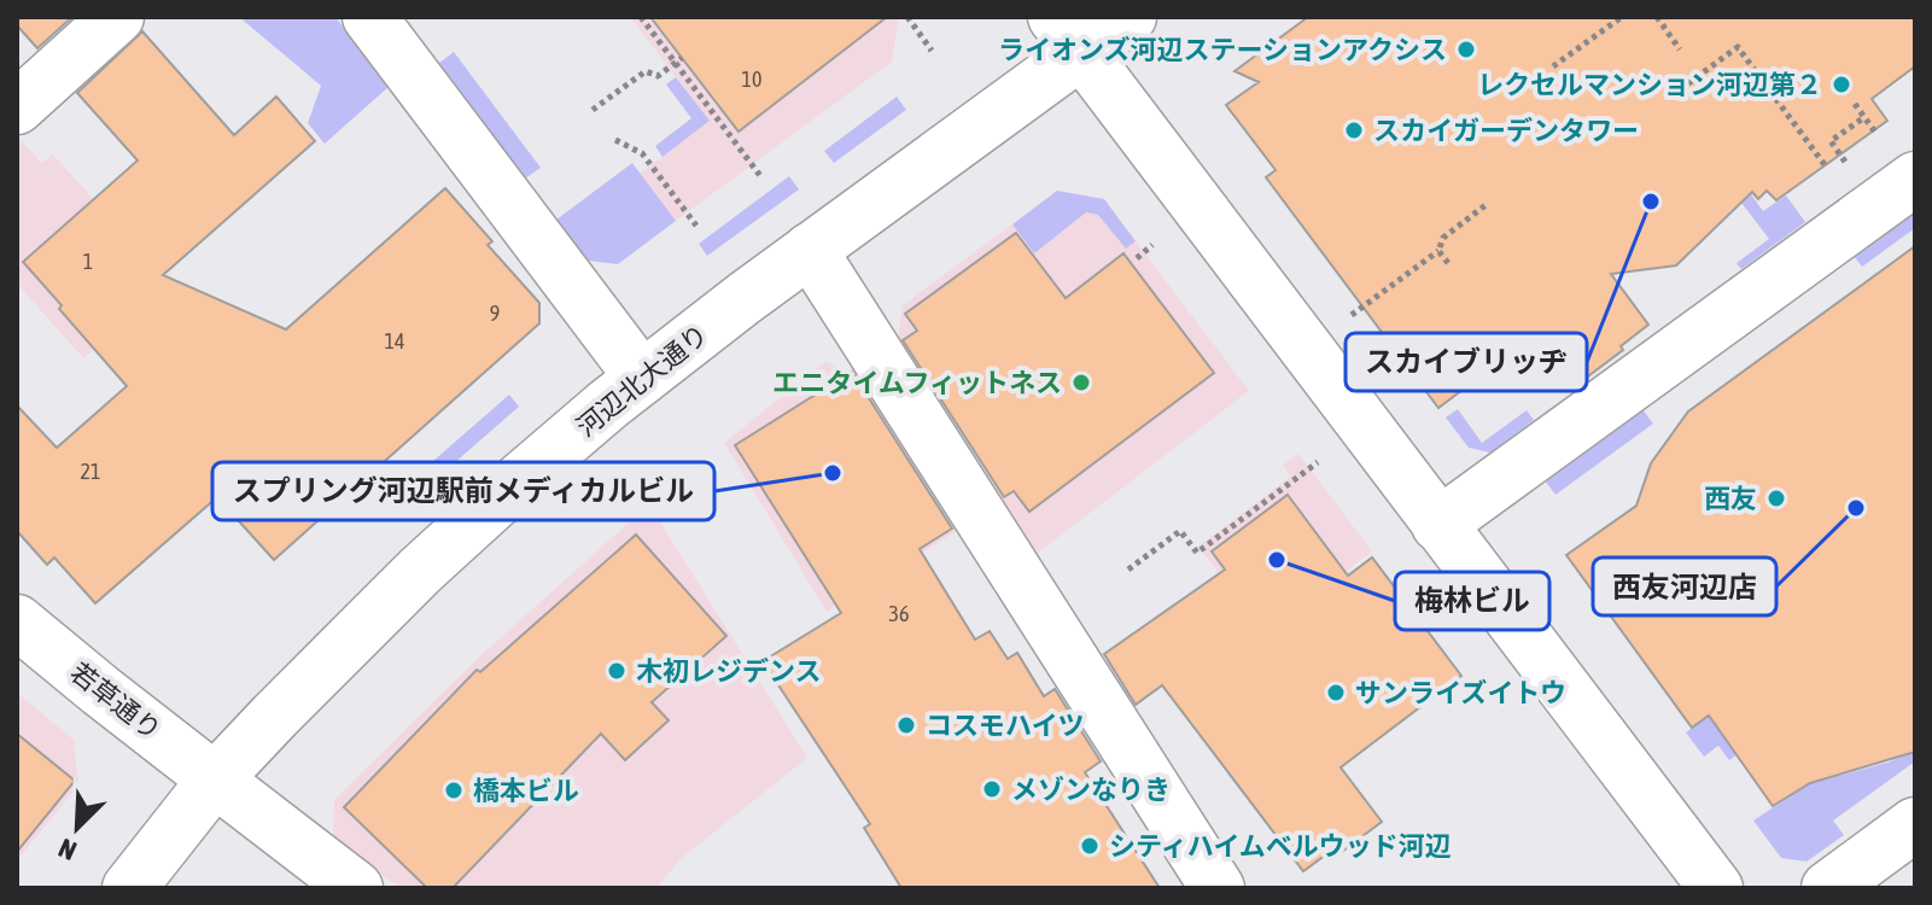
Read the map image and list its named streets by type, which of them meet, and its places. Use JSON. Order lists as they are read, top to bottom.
{
  "streets": {
    "street": ["河辺北大通り", "若草通り"]
  },
  "crossings": [
    ["河辺北大通り", "若草通り"]
  ],
  "places": [
    "ライオンズ河辺ステーションアクシス",
    "レクセルマンション河辺第２",
    "スカイガーデンタワー",
    "スカイブリッヂ",
    "エニタイムフィットネス",
    "スプリング河辺駅前メディカルビル",
    "西友",
    "西友河辺店",
    "梅林ビル",
    "木初レジデンス",
    "サンライズイトウ",
    "コスモハイツ",
    "メゾンなりき",
    "橋本ビル",
    "シティハイムベルウッド河辺"
  ],
  "house_numbers": [
    "10",
    "1",
    "9",
    "14",
    "21",
    "36"
  ],
  "north": "bottom left"
}
